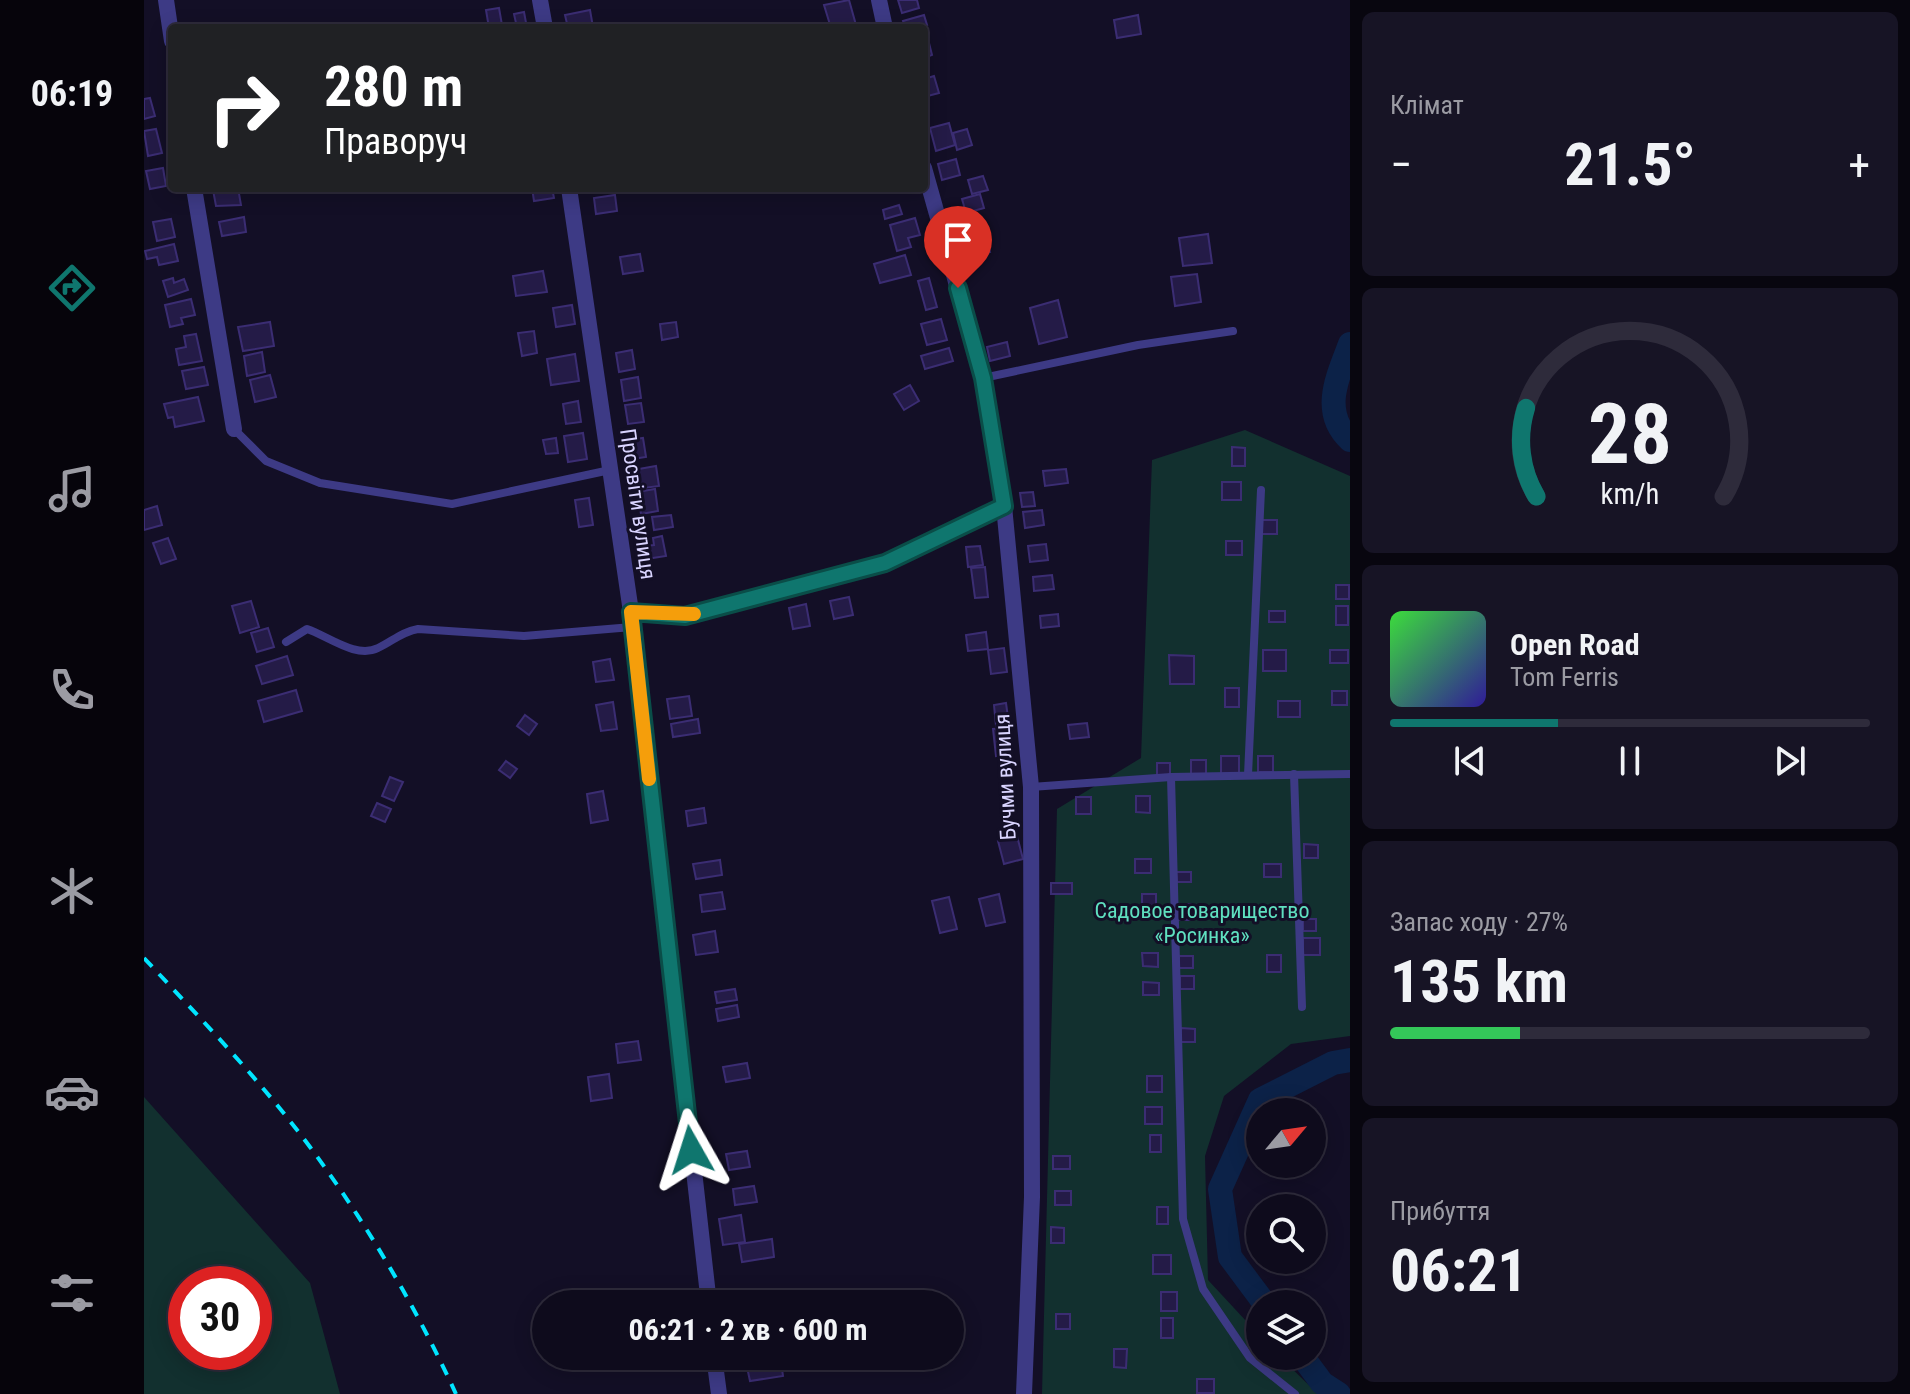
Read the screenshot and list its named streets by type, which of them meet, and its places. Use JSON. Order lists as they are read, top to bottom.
{
  "streets": {
    "street": ["Просвіти вулиця", "Бучми вулиця"]
  },
  "parks": ["Садовое товарищество «Росинка»"],
  "north": "top right",
  "page": {
    "tabs": "06:19",
    "tile": [
      "Клімат",
      ["Запас ходу · 27%", "135 km"],
      ["Прибуття", "06:21"]
    ],
    "turn": ["280 m", "Праворуч"],
    "heat": ["−", "21.5°", "+"],
    "song": ["Open Road", "Tom Ferris"],
    "limit": "30",
    "trip": "06:21 · 2 хв · 600 m",
    "gauge": ["28", "km/h"]
  }
}
